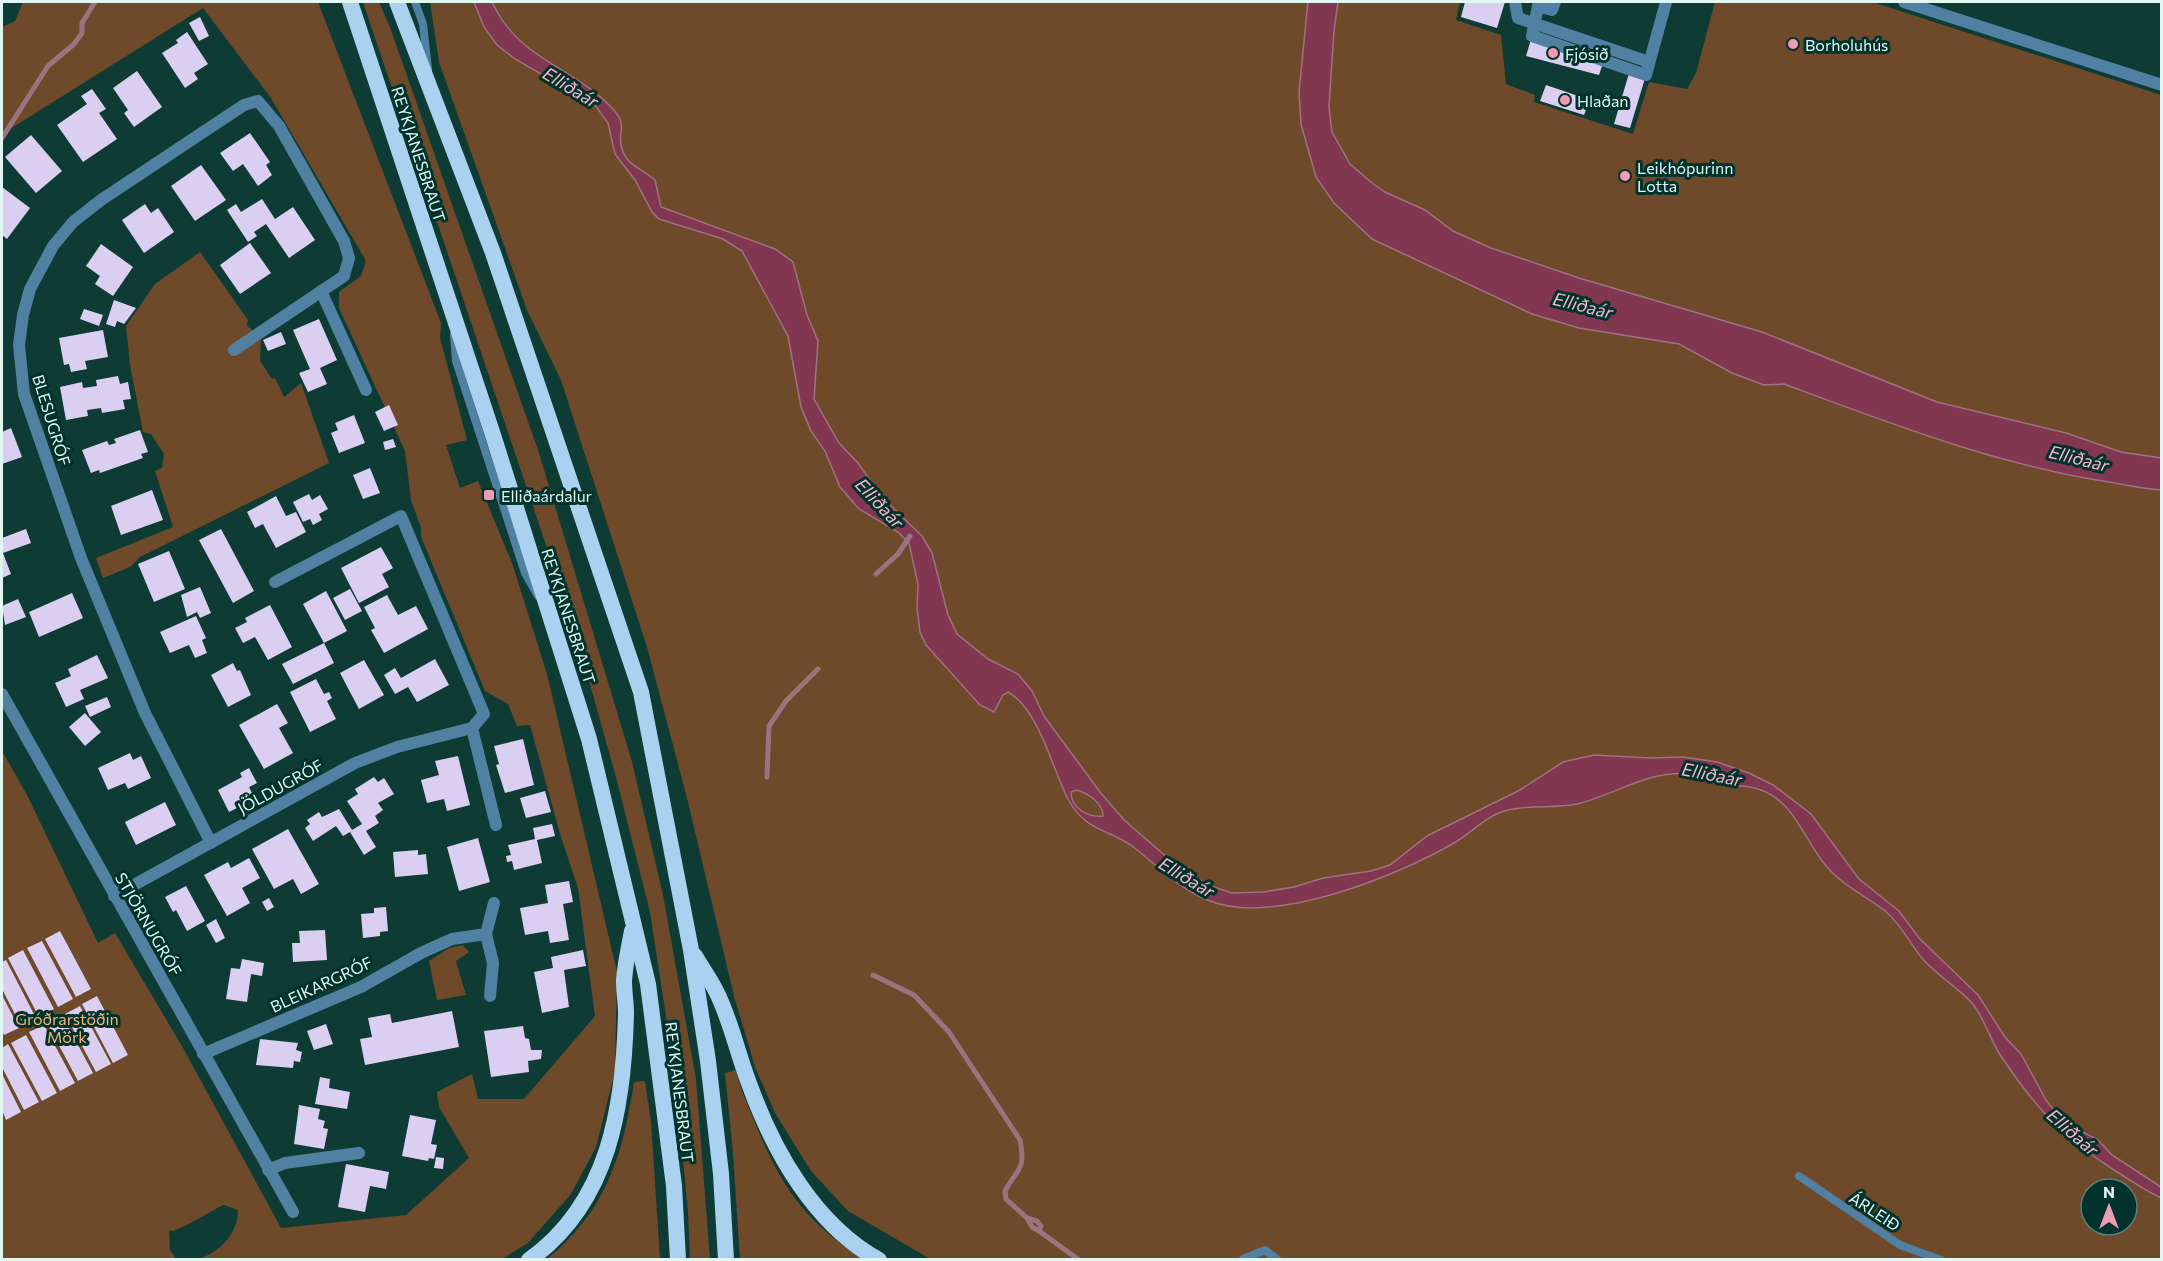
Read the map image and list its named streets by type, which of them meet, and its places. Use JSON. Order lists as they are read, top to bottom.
{
  "streets": {
    "highway": ["REYKJANESBRAUT"],
    "street": [
      "BLESUGRÓF",
      "JÖLDUGRÓF",
      "STJÖRNUGRÓF",
      "BLEIKARGRÓF"
    ],
    "lane": ["ÁRLEIÐ"]
  },
  "crossings": [
    ["BLESUGRÓF", "JÖLDUGRÓF"],
    ["JÖLDUGRÓF", "STJÖRNUGRÓF"],
    ["STJÖRNUGRÓF", "BLEIKARGRÓF"]
  ],
  "water": ["Elliðaár"],
  "parks": ["Gróðrarstöðin Mörk"],
  "places": {
    "other": [
      "Borholuhús",
      "Fjósið",
      "Hlaðan",
      "Leikhópurinn Lotta"
    ],
    "transit": ["Elliðaárdalur"]
  },
  "north": "top"
}
